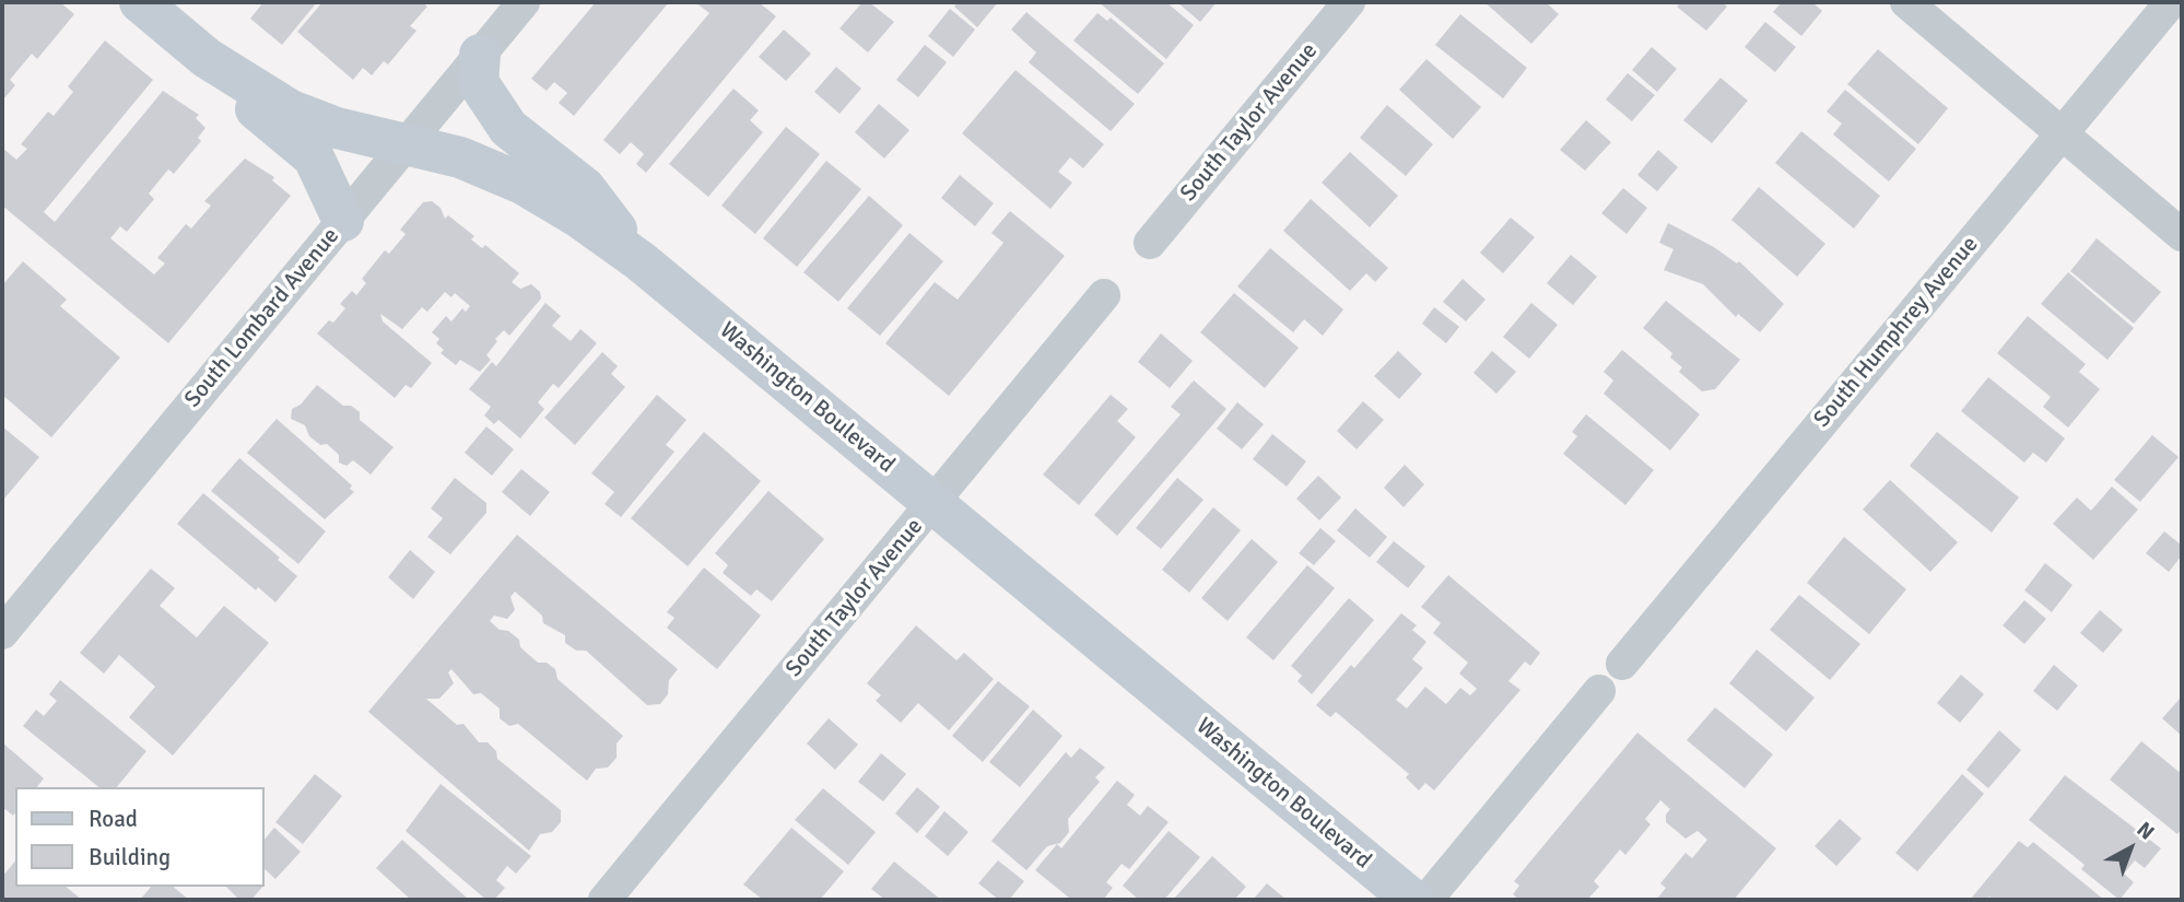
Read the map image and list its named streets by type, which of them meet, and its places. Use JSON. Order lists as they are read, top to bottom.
{
  "streets": {
    "street": [
      "South Taylor Avenue",
      "South Lombard Avenue",
      "South Humphrey Avenue",
      "Washington Boulevard"
    ]
  },
  "crossings": [
    ["South Taylor Avenue", "Washington Boulevard"],
    ["South Lombard Avenue", "Washington Boulevard"]
  ],
  "legend": ["Road", "Building"],
  "north": "top right"
}
